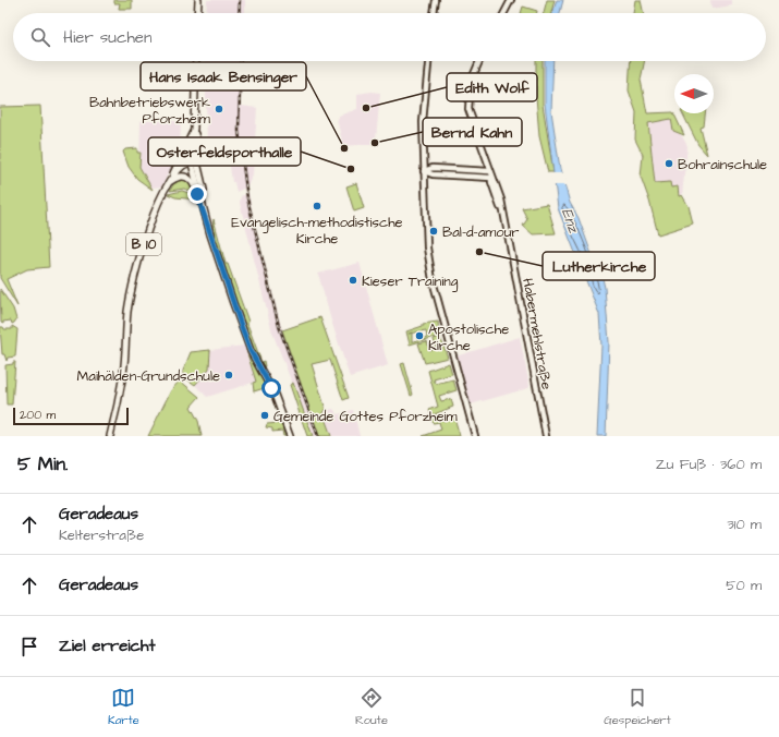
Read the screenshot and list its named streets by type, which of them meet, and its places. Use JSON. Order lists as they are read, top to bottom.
{
  "streets": {
    "main road": ["B 10", "Habermehlstraße"]
  },
  "water": ["Enz"],
  "places": [
    "Edith Wolf",
    "Bahnbetriebswerk Pforzheim",
    "Bernd Kahn",
    "Hans Isaak Bensinger",
    "Bohrainschule",
    "Osterfeldsporthalle",
    "Evangelisch-methodistische Kirche",
    "Bal-d-amour",
    "Lutherkirche",
    "Kieser Training",
    "Apostolische Kirche",
    "Maihälden-Grundschule",
    "Gemeinde Gottes Pforzheim"
  ],
  "scale_bar": "200 m",
  "north": "left",
  "page": {
    "search": "Hier suchen",
    "scale": "200 m",
    "heading": ["5 Min.", "Zu Fuß · 360 m"],
    "list": [
      ["Geradeaus", "Kelterstraße", "310 m"],
      ["Geradeaus", "50 m"],
      "Ziel erreicht"
    ],
    "nav": ["Karte", "Route", "Gespeichert"]
  }
}
